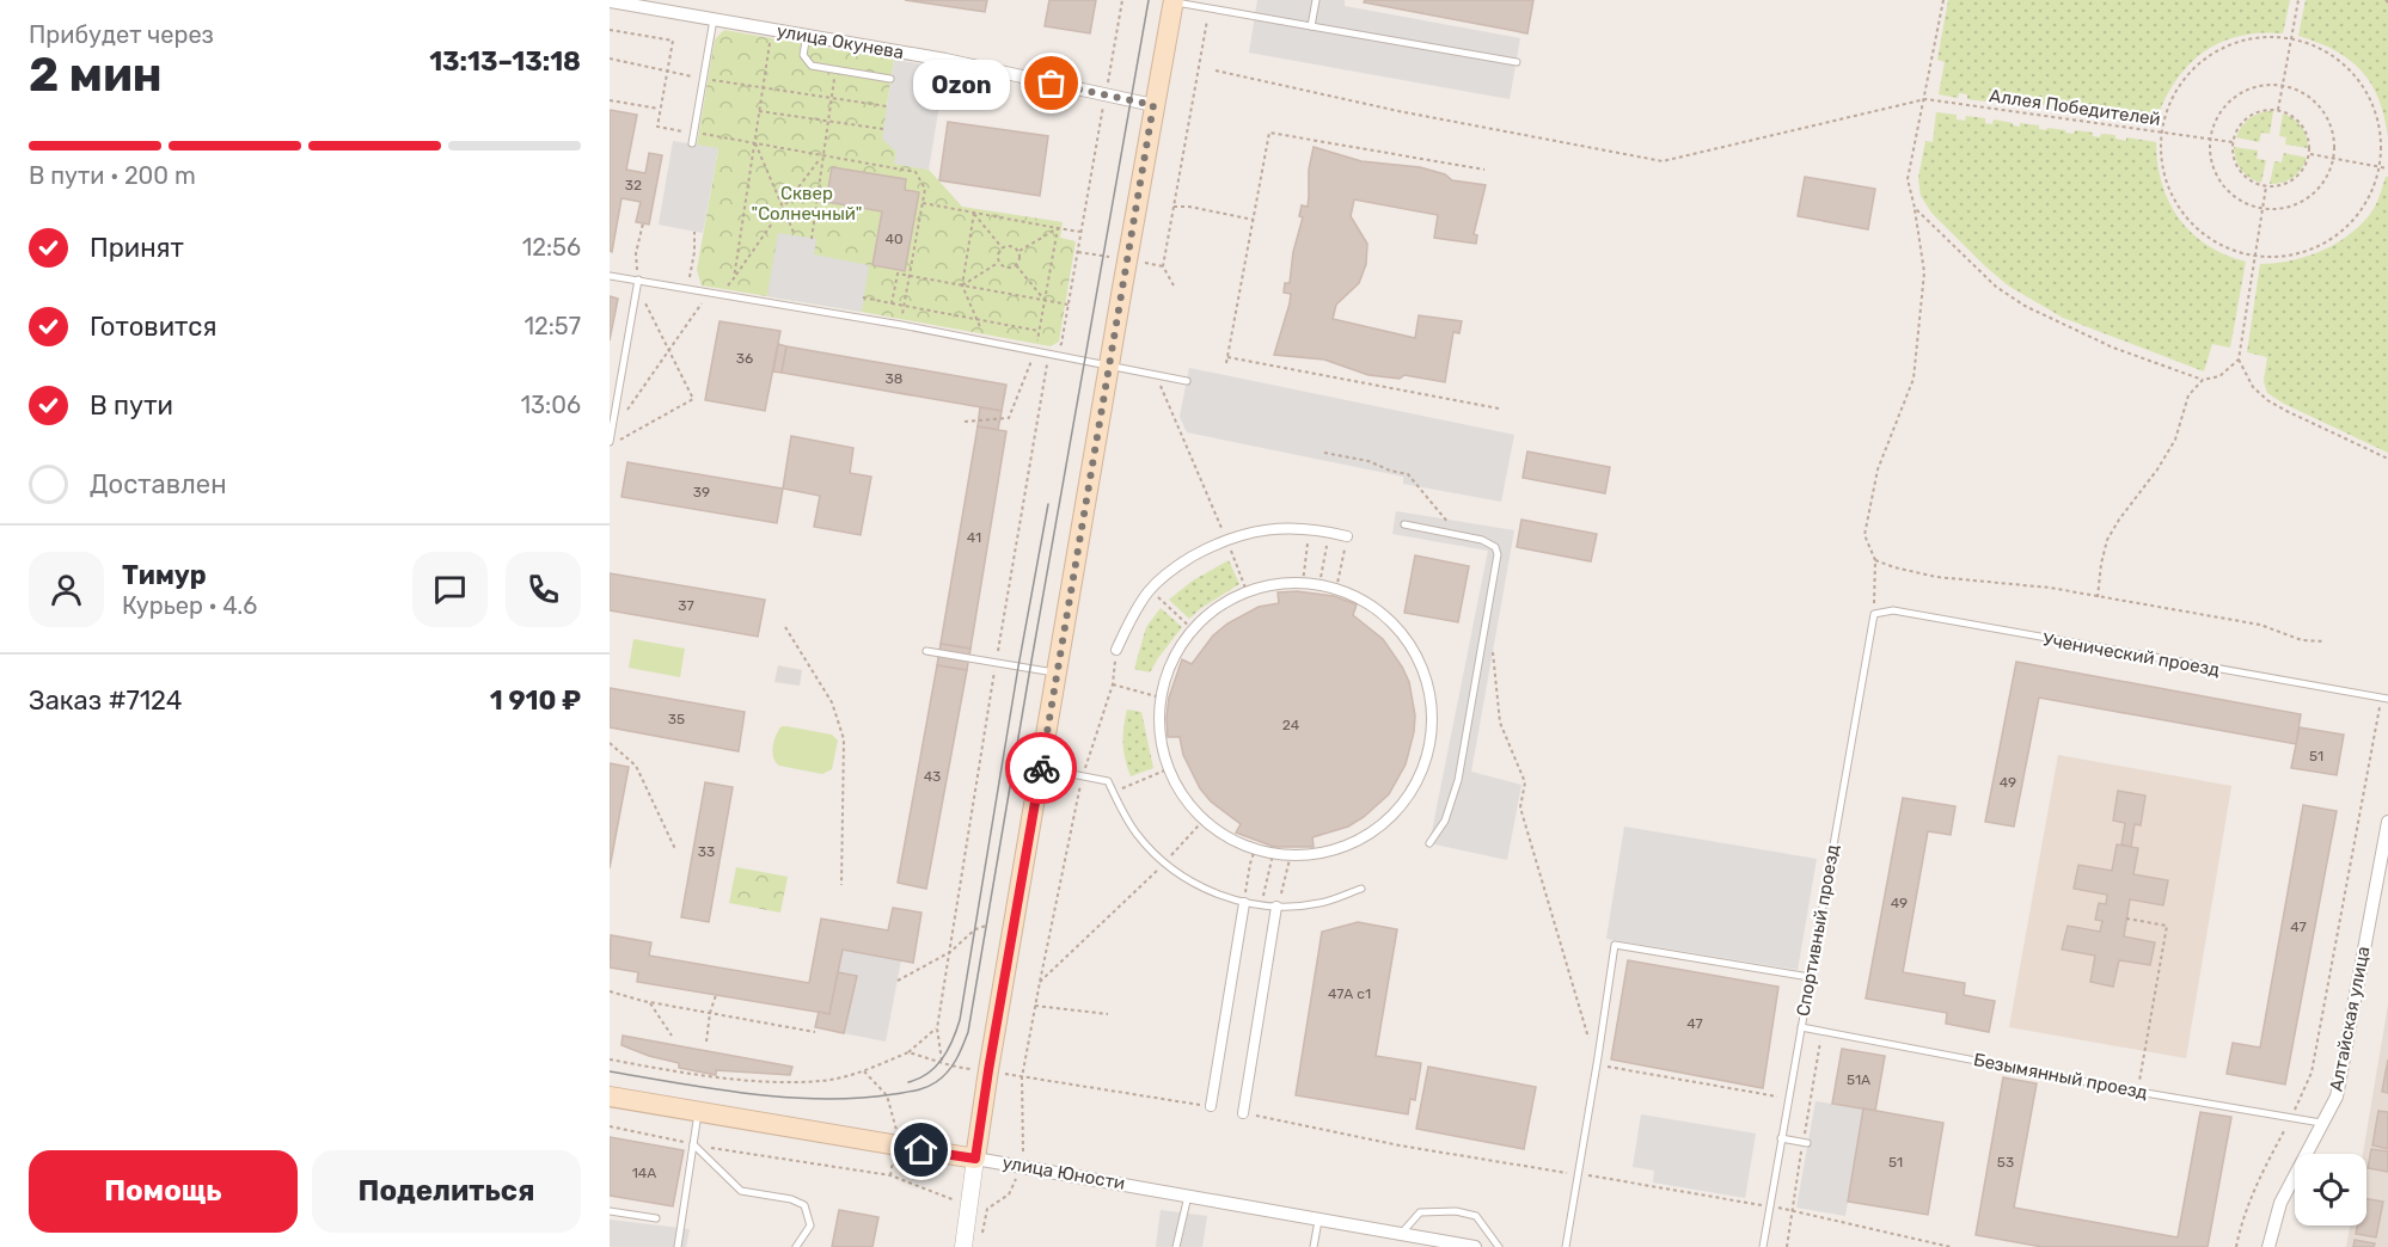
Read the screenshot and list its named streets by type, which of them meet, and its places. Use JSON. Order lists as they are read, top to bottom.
{
  "streets": {
    "main road": ["улица Юности"],
    "street": ["улица Окунева", "Алтайская улица"],
    "lane": ["Ученический проезд", "Спортивный проезд", "Безымянный проезд"],
    "path": ["Аллея Победителей"]
  },
  "crossings": [
    ["Ученический проезд", "Спортивный проезд"],
    ["Спортивный проезд", "Безымянный проезд"],
    ["Алтайская улица", "Безымянный проезд"]
  ],
  "parks": ["Сквер \"Солнечный\""],
  "places": ["Ozon"],
  "house_numbers": [
    "32",
    "40",
    "36",
    "38",
    "39",
    "41",
    "37",
    "35",
    "24",
    "51",
    "43",
    "49",
    "33",
    "49",
    "47",
    "47А с1",
    "47",
    "51А",
    "51",
    "53",
    "14А"
  ],
  "page": {
    "heading": ["2 мин", "Прибудет через", "13:13–13:18"],
    "panel": [
      "Тимур",
      "Курьер · 4.6",
      "Заказ #7124",
      "1 910 ₽"
    ],
    "bubble": "Ozon",
    "bar": "В пути · 200 m",
    "list": [
      ["Принят", "12:56"],
      ["Готовится", "12:57"],
      ["В пути", "13:06"],
      "Доставлен"
    ],
    "buttons": ["Помощь", "Поделиться"]
  }
}
